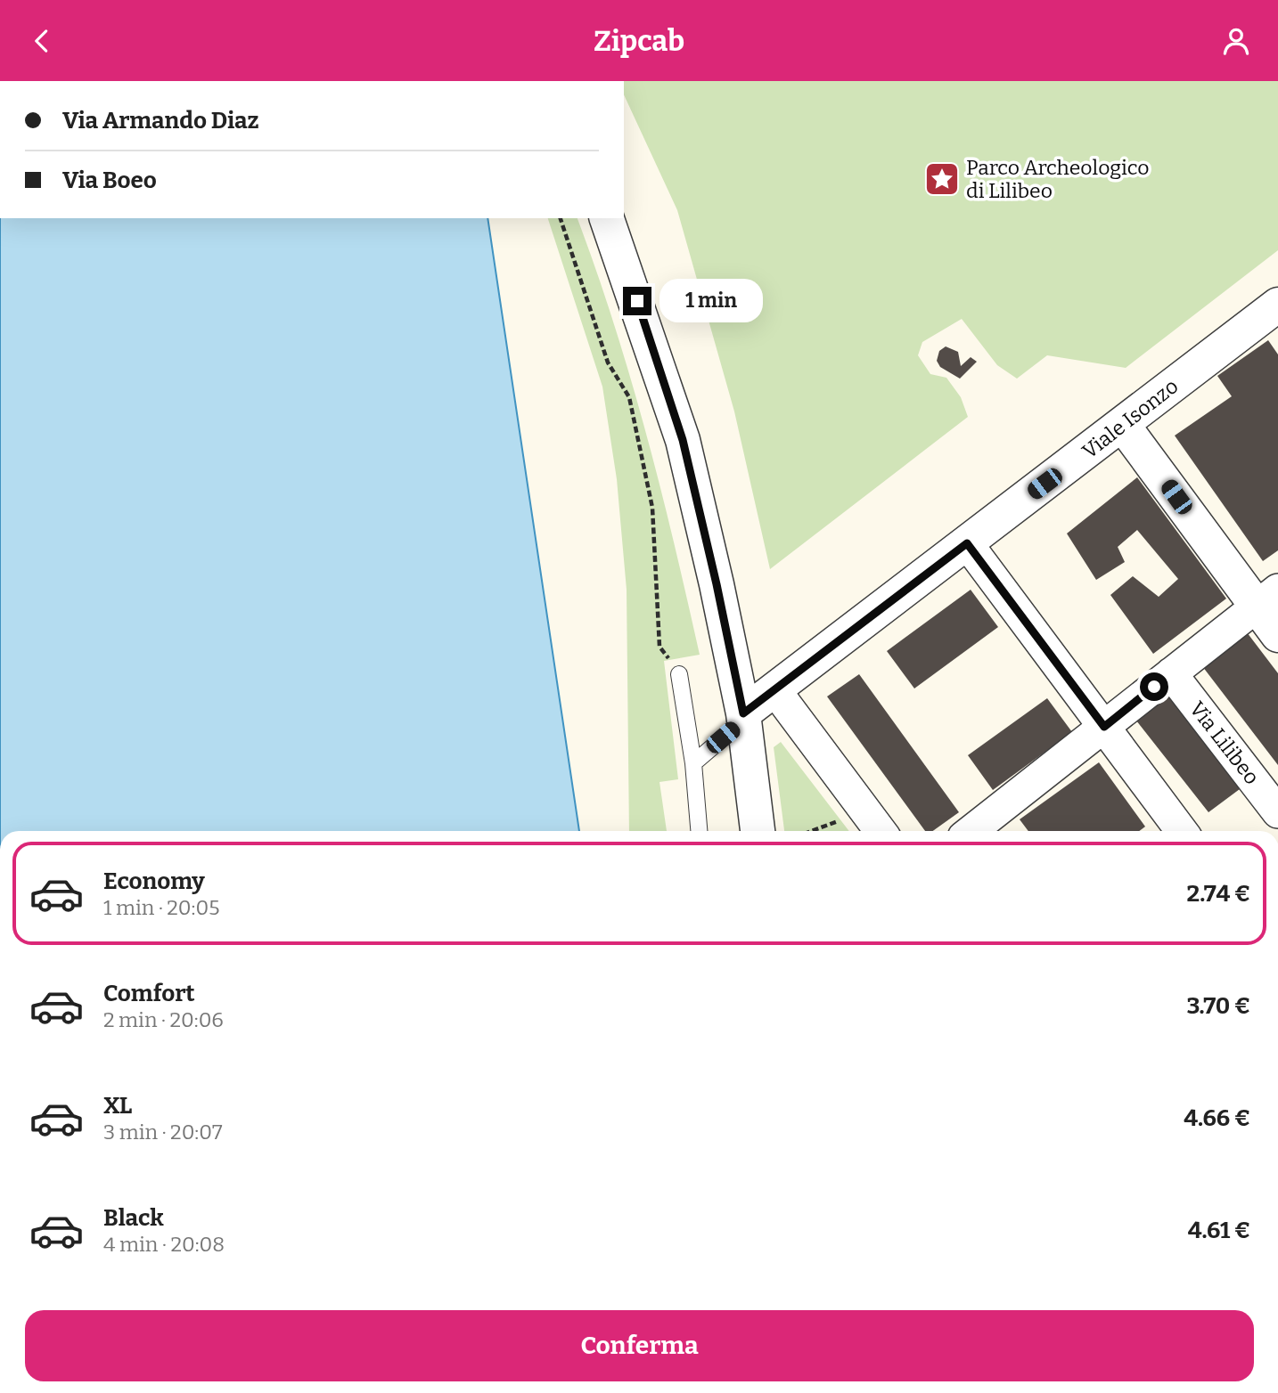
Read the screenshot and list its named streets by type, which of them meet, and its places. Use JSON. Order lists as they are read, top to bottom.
{
  "streets": {
    "street": ["Viale Isonzo", "Via Lilibeo"]
  },
  "places": {
    "place": ["Parco Archeologico di Lilibeo"]
  },
  "page": {
    "header": "Zipcab",
    "banner": ["Via Armando Diaz", "Via Boeo"],
    "bubble": "1 min",
    "list": [
      {
        "name": "Economy",
        "note": "1 min · 20:05",
        "value": "2.74 €"
      },
      {
        "name": "Comfort",
        "note": "2 min · 20:06",
        "value": "3.70 €"
      },
      {
        "name": "XL",
        "note": "3 min · 20:07",
        "value": "4.66 €"
      },
      {
        "name": "Black",
        "note": "4 min · 20:08",
        "value": "4.61 €"
      }
    ],
    "buttons": "Conferma"
  }
}
